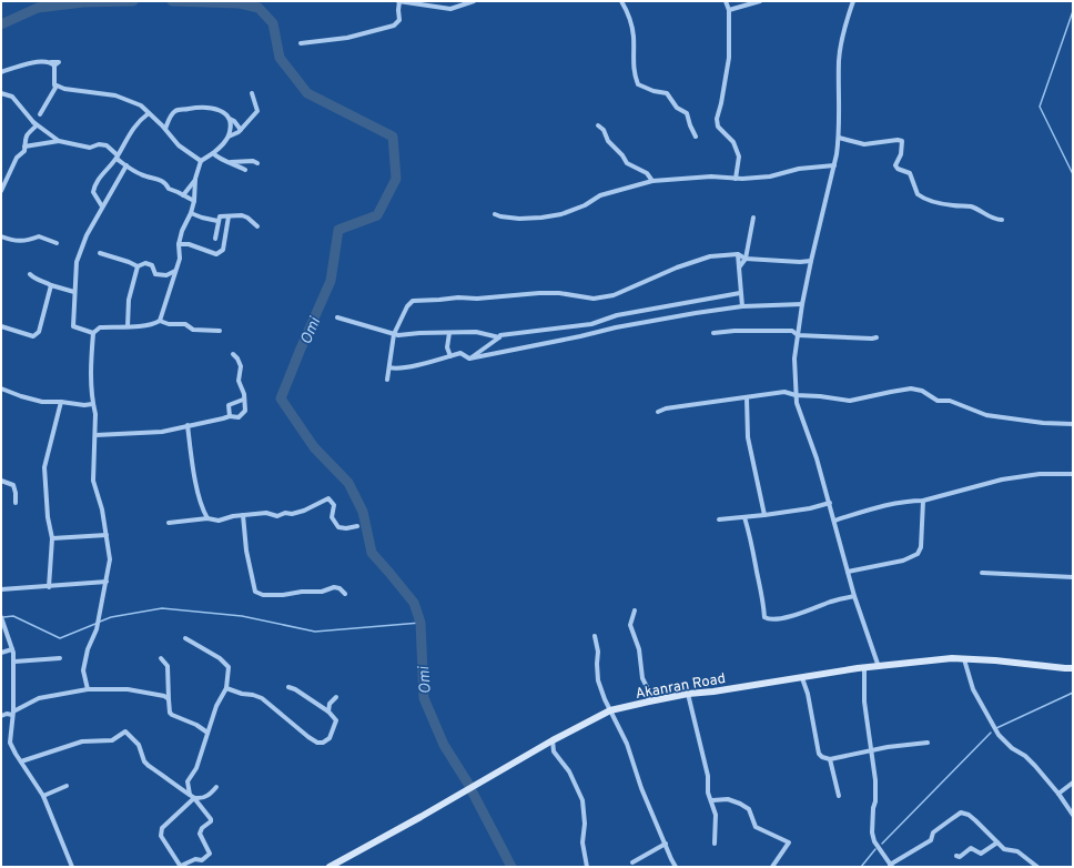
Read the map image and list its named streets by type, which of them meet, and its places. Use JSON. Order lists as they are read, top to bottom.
{
  "streets": {
    "main road": ["Akanran Road"]
  },
  "water": ["Omi"]
}
